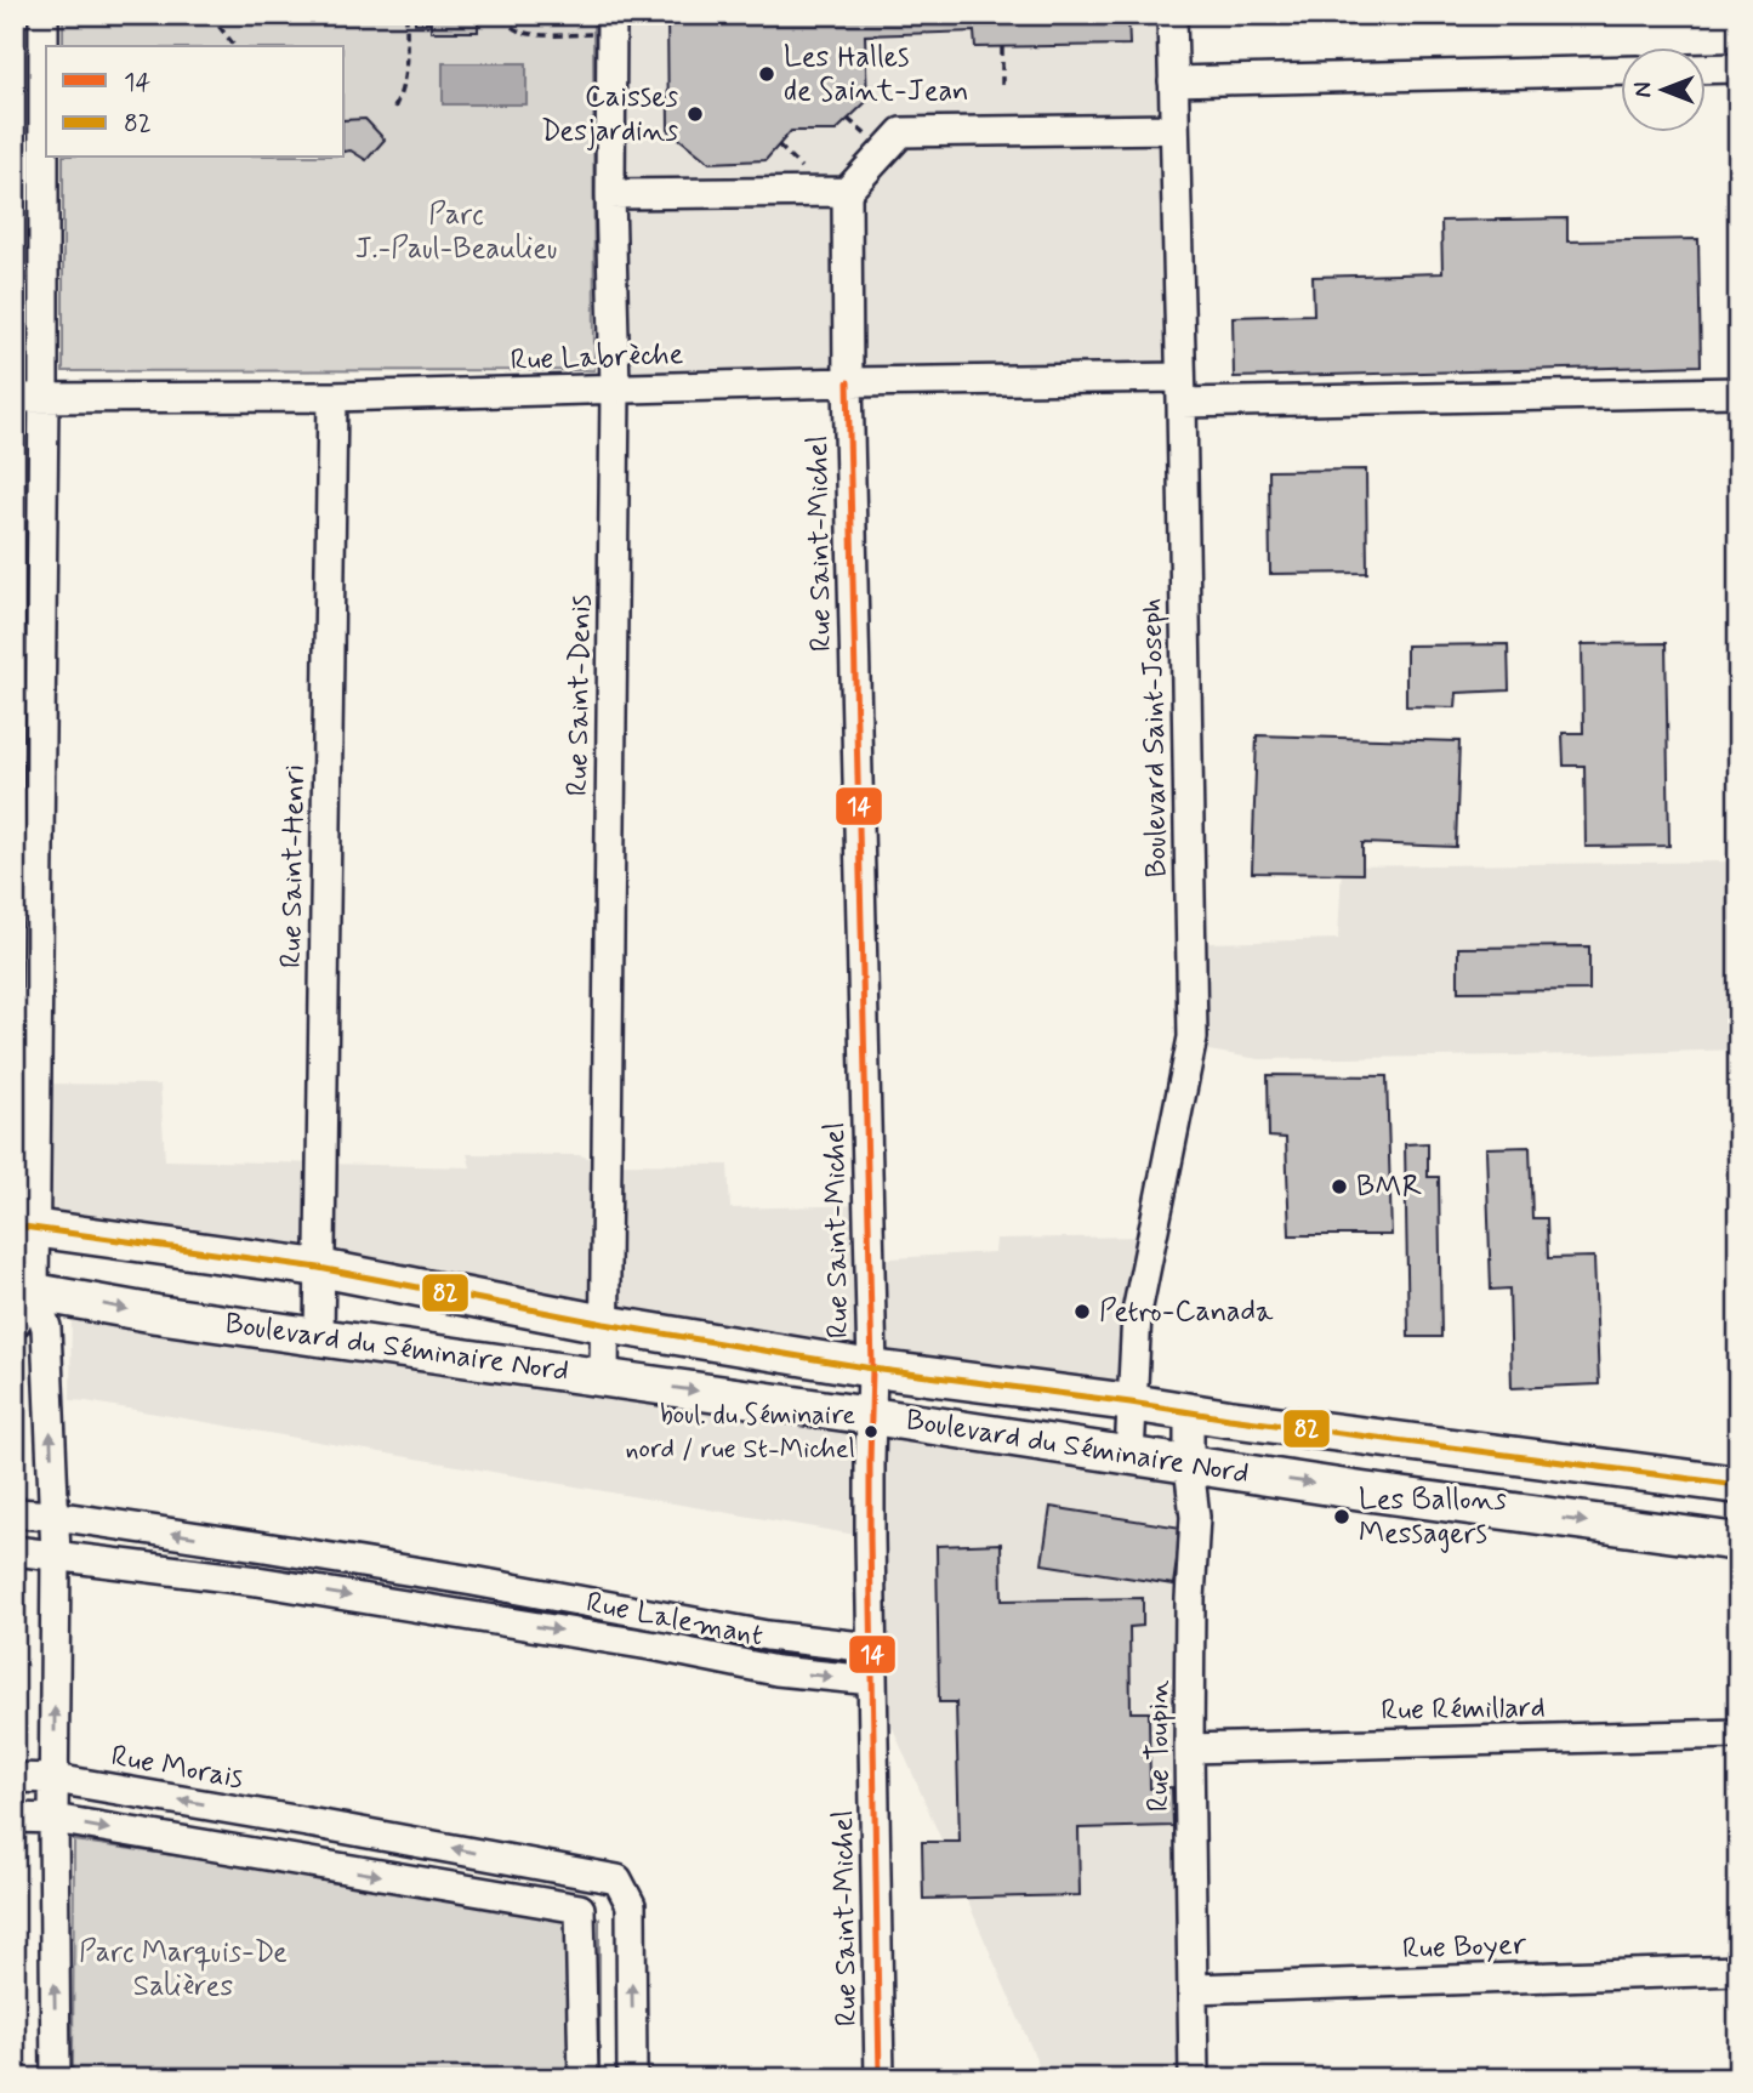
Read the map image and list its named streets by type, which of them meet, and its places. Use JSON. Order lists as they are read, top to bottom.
{
  "streets": {
    "main road": ["Boulevard du Séminaire Nord"],
    "street": [
      "Rue Labrèche",
      "Rue Saint-Michel",
      "Rue Saint-Denis",
      "Boulevard Saint-Joseph",
      "Rue Saint-Henri",
      "Rue Lalemant",
      "Rue Rémillard",
      "Rue Toupin",
      "Rue Morais",
      "Rue Boyer"
    ]
  },
  "crossings": [
    ["Rue Labrèche", "Rue Saint-Michel"],
    ["Rue Labrèche", "Rue Saint-Denis"],
    ["Rue Labrèche", "Boulevard Saint-Joseph"],
    ["Rue Labrèche", "Rue Saint-Henri"],
    ["Rue Saint-Michel", "Boulevard du Séminaire Nord"],
    ["Rue Saint-Michel", "Rue Lalemant"],
    ["Rue Saint-Denis", "Boulevard du Séminaire Nord"],
    ["Boulevard Saint-Joseph", "Boulevard du Séminaire Nord"],
    ["Rue Saint-Henri", "Boulevard du Séminaire Nord"],
    ["Boulevard du Séminaire Nord", "Rue Toupin"],
    ["Rue Rémillard", "Rue Toupin"],
    ["Rue Toupin", "Rue Boyer"]
  ],
  "parks": ["Parc J.-Paul-Beaulieu", "Parc Marquis-De Salières"],
  "places": [
    "Les Halles de Saint-Jean",
    "Caisses Desjardins",
    "BMR",
    "Petro-Canada",
    "boul. du Séminaire nord / rue St-Michel",
    "Les Ballons Messagers"
  ],
  "lines": ["transit line 14", "transit line 82"],
  "legend": ["14", "82"],
  "north": "left"
}
